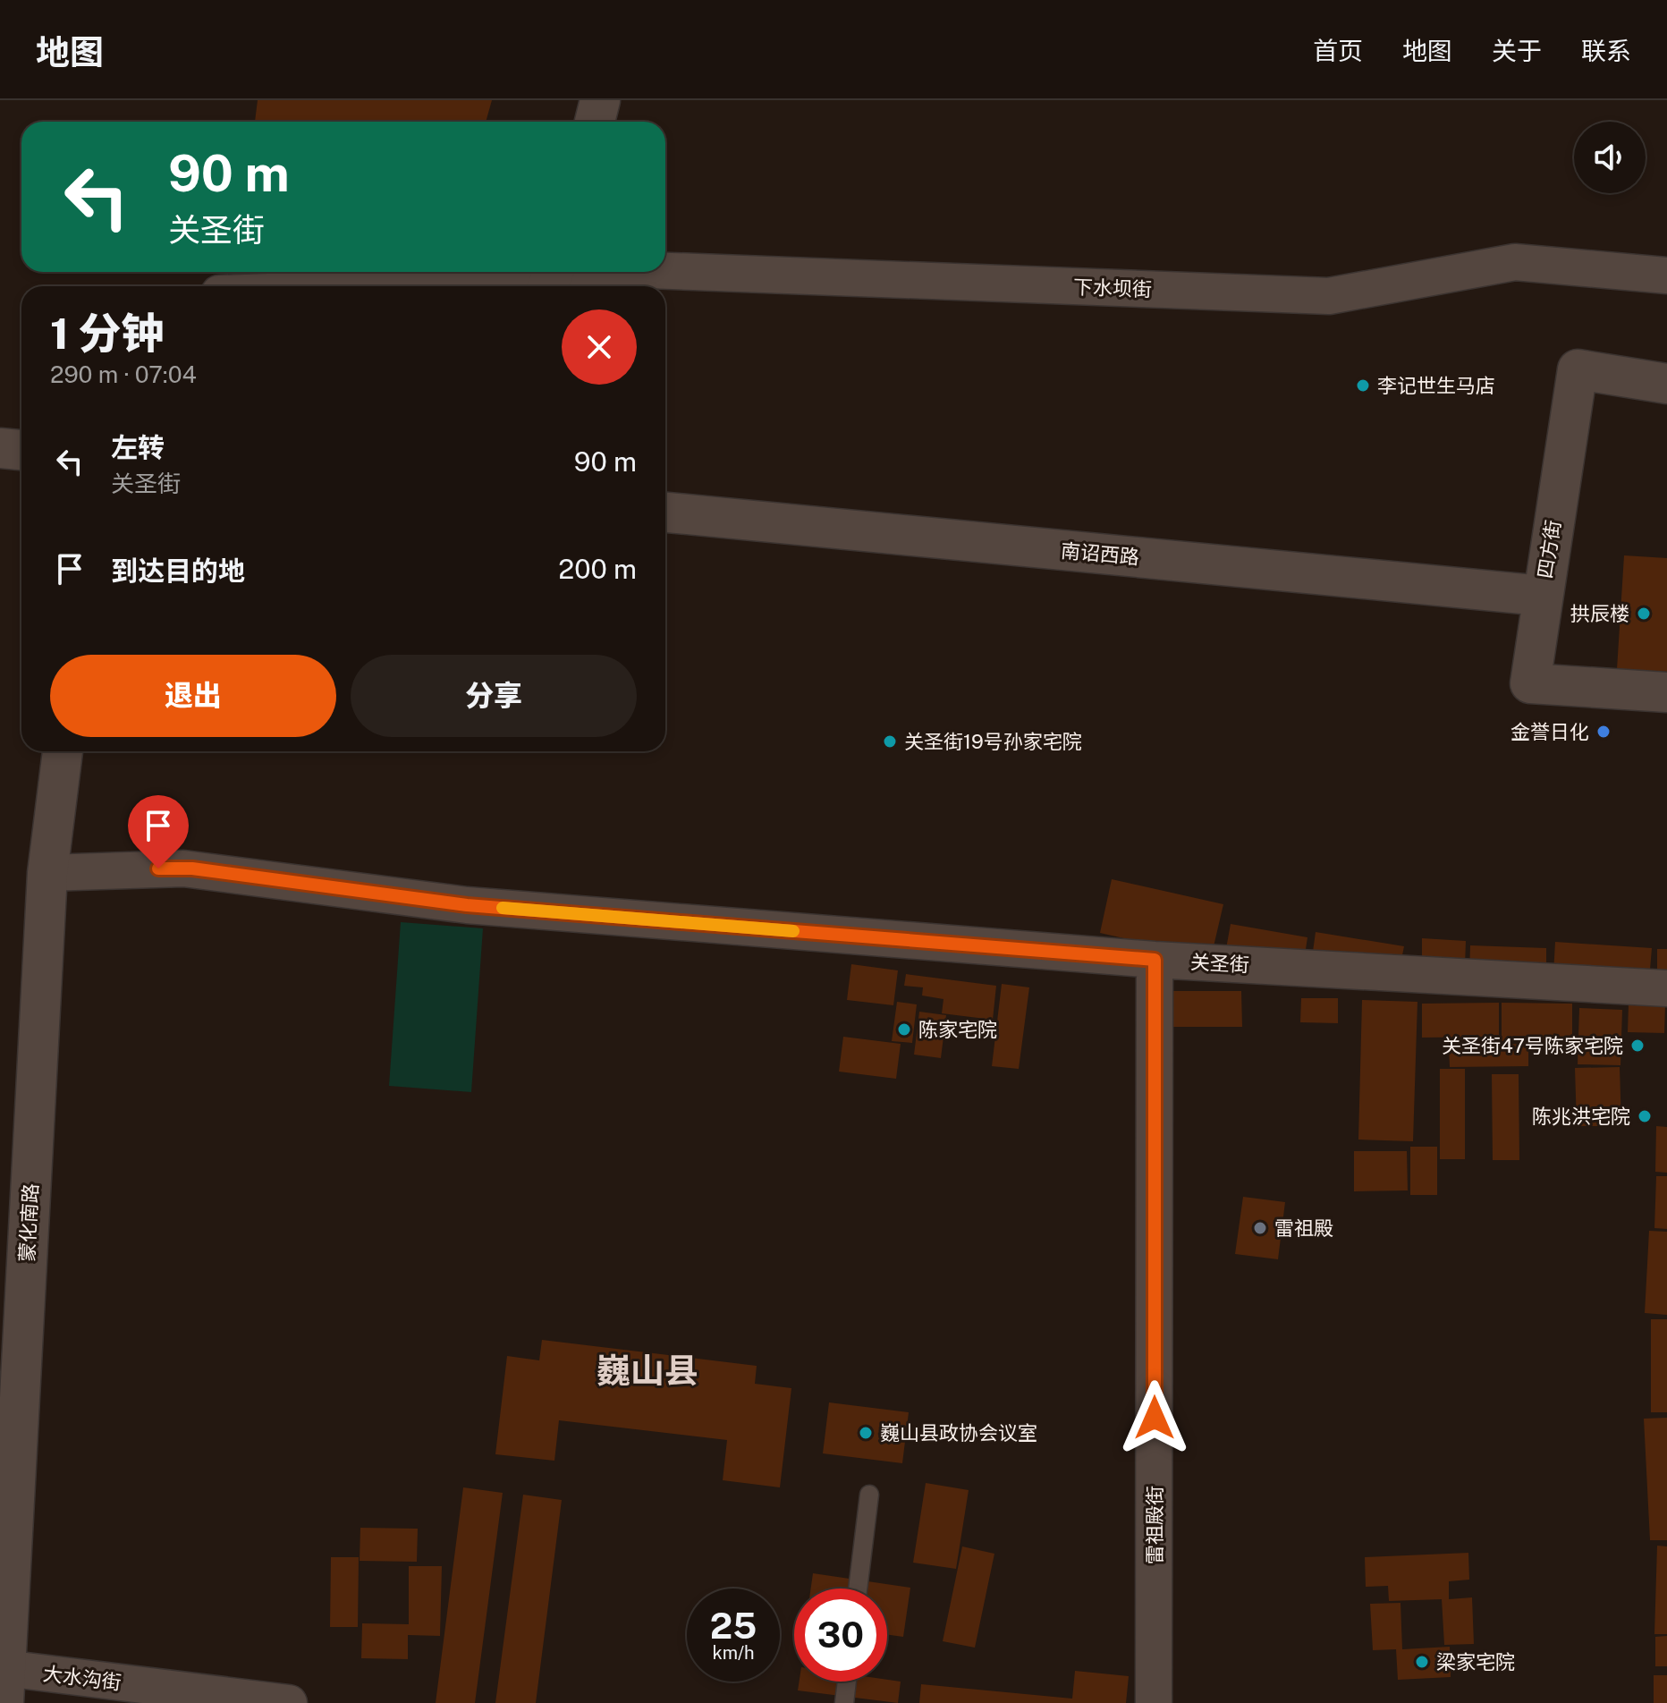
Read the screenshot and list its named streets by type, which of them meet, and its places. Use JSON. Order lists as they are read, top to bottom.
{
  "streets": {
    "main road": ["四方街", "南诏西路", "蒙化南路"],
    "street": [
      "下水坝街",
      "关圣街",
      "雷祖殿街",
      "大水沟街"
    ]
  },
  "crossings": [
    ["四方街", "南诏西路"],
    ["关圣街", "蒙化南路"],
    ["关圣街", "雷祖殿街"],
    ["蒙化南路", "大水沟街"]
  ],
  "districts": ["巍山县"],
  "places": [
    "李记世生马店",
    "拱辰楼",
    "金誉日化",
    "关圣街19号孙家宅院",
    "陈家宅院",
    "关圣街47号陈家宅院",
    "陈兆洪宅院",
    "雷祖殿",
    "巍山县政协会议室",
    "梁家宅院"
  ],
  "page": {
    "header": "地图",
    "nav": [
      "首页",
      "地图",
      "关于",
      "联系"
    ],
    "turn": ["90 m", "关圣街"],
    "heading": ["1 分钟", "290 m · 07:04"],
    "list": [
      {
        "name": "左转",
        "note": "关圣街",
        "value": "90 m"
      },
      {
        "name": "到达目的地",
        "value": "200 m"
      }
    ],
    "buttons": ["退出", "分享"],
    "speed": "25 km/h",
    "limit": "30"
  }
}
